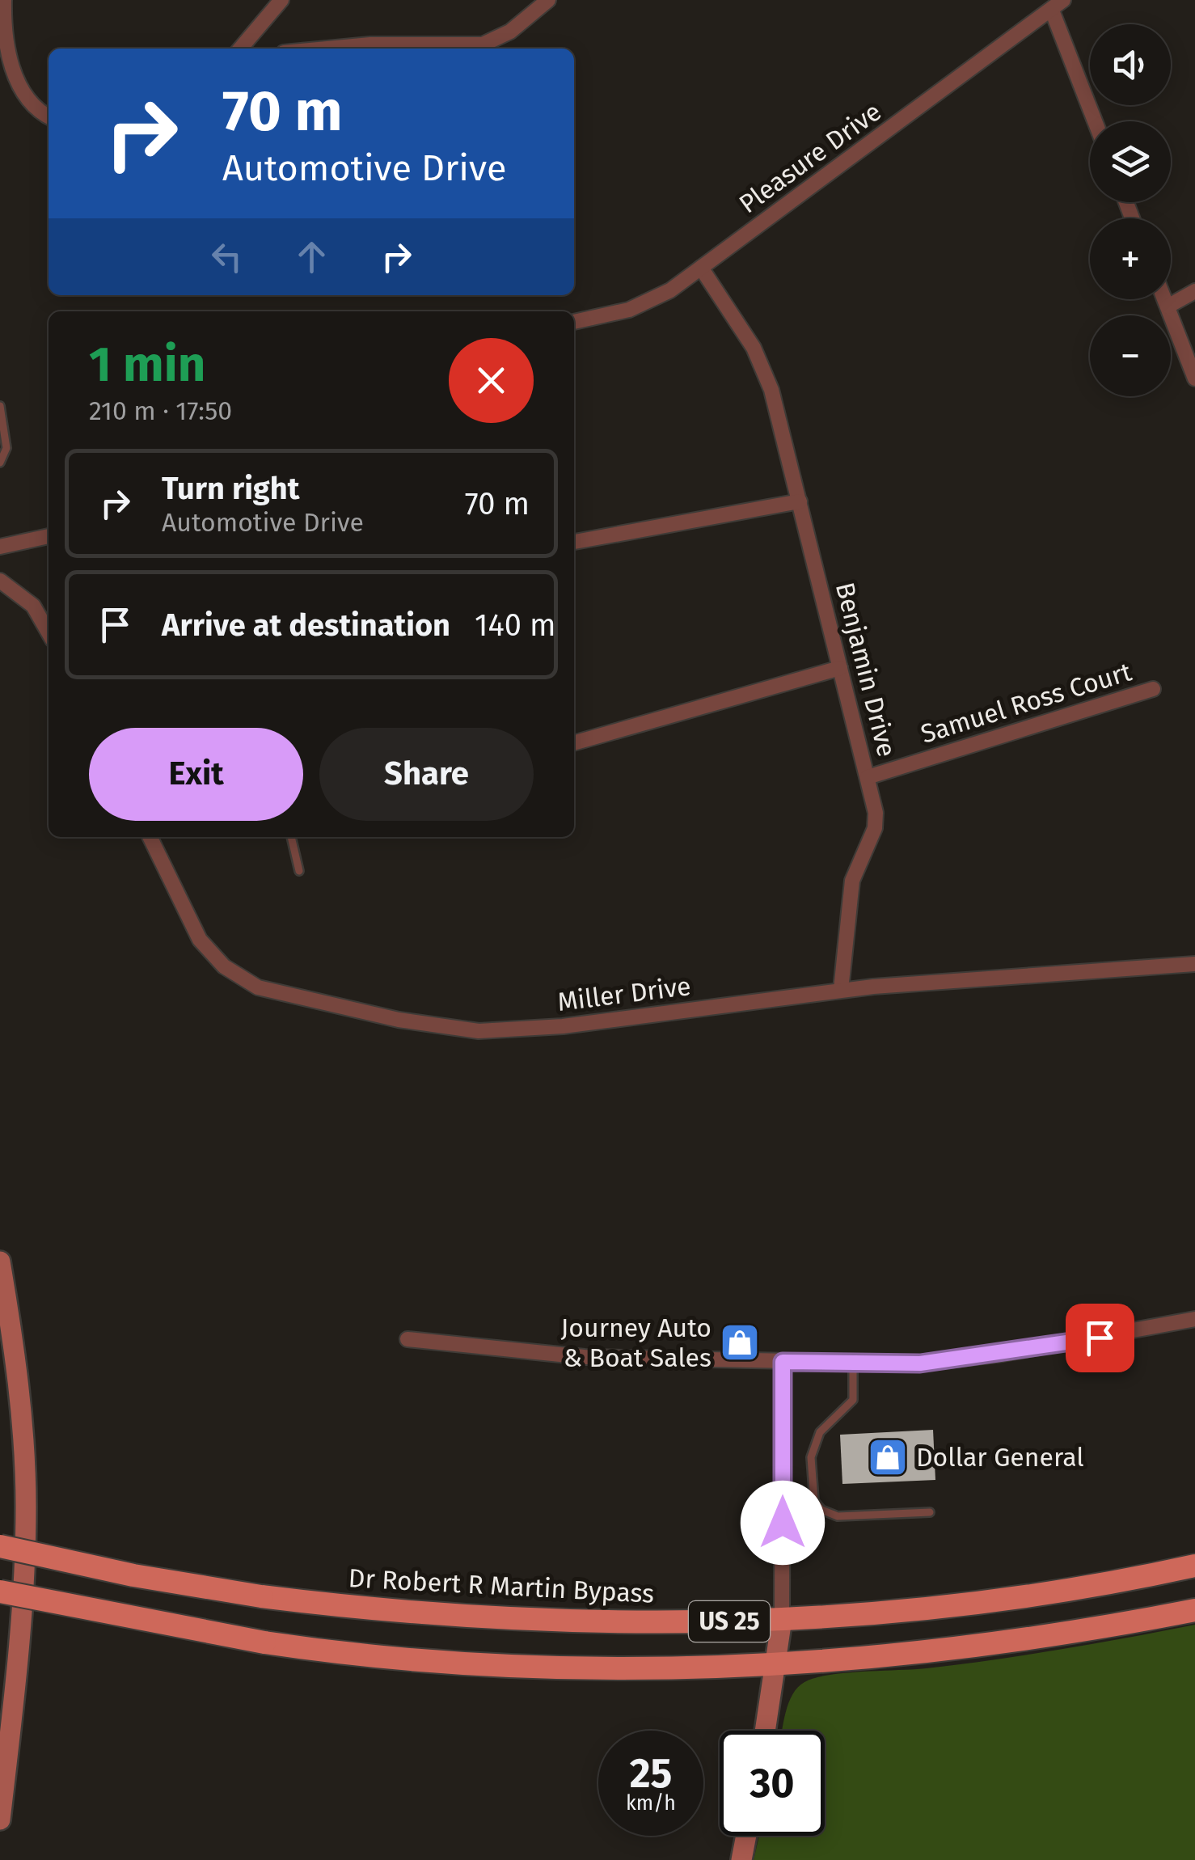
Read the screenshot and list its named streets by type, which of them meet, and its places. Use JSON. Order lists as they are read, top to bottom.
{
  "streets": {
    "main road": ["Dr Robert R Martin Bypass", "US 25"],
    "street": [
      "Pleasure Drive",
      "Benjamin Drive",
      "Samuel Ross Court",
      "Miller Drive"
    ]
  },
  "crossings": [
    ["Pleasure Drive", "Benjamin Drive"],
    ["Benjamin Drive", "Samuel Ross Court"],
    ["Benjamin Drive", "Miller Drive"]
  ],
  "places": {
    "shop": ["Journey Auto & Boat Sales", "Dollar General"]
  },
  "page": {
    "map_buttons": ["+", "−"],
    "turn": ["70 m", "Automotive Drive"],
    "heading": ["1 min", "210 m · 17:50"],
    "list": [
      {
        "name": "Turn right",
        "note": "Automotive Drive",
        "value": "70 m"
      },
      {
        "name": "Arrive at destination",
        "value": "140 m"
      }
    ],
    "buttons": ["Exit", "Share"],
    "speed": "25 km/h",
    "limit": "30"
  }
}
